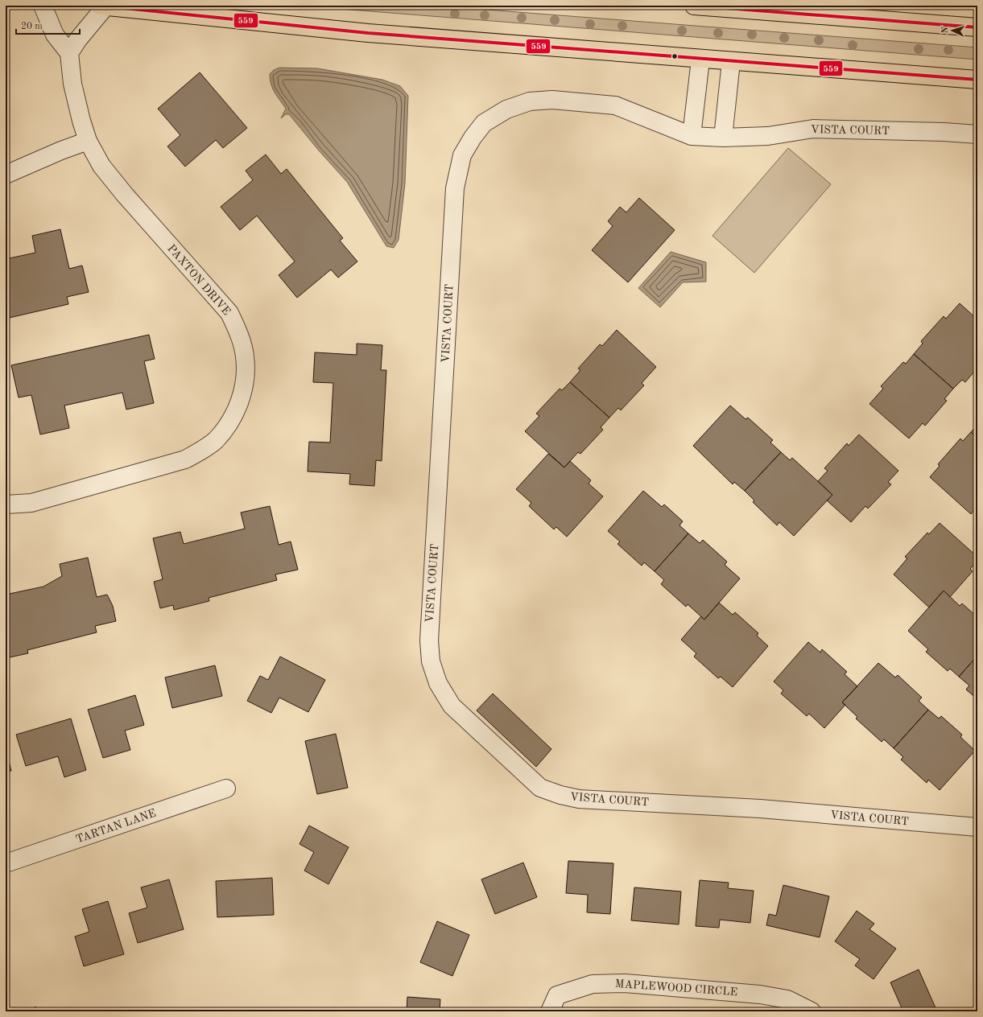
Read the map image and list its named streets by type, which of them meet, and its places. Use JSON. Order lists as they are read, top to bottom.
{
  "streets": {
    "street": [
      "VISTA COURT",
      "PAXTON DRIVE",
      "TARTAN LANE",
      "MAPLEWOOD CIRCLE"
    ]
  },
  "lines": ["transit line 559"],
  "scale_bar": "20 m",
  "north": "left"
}
